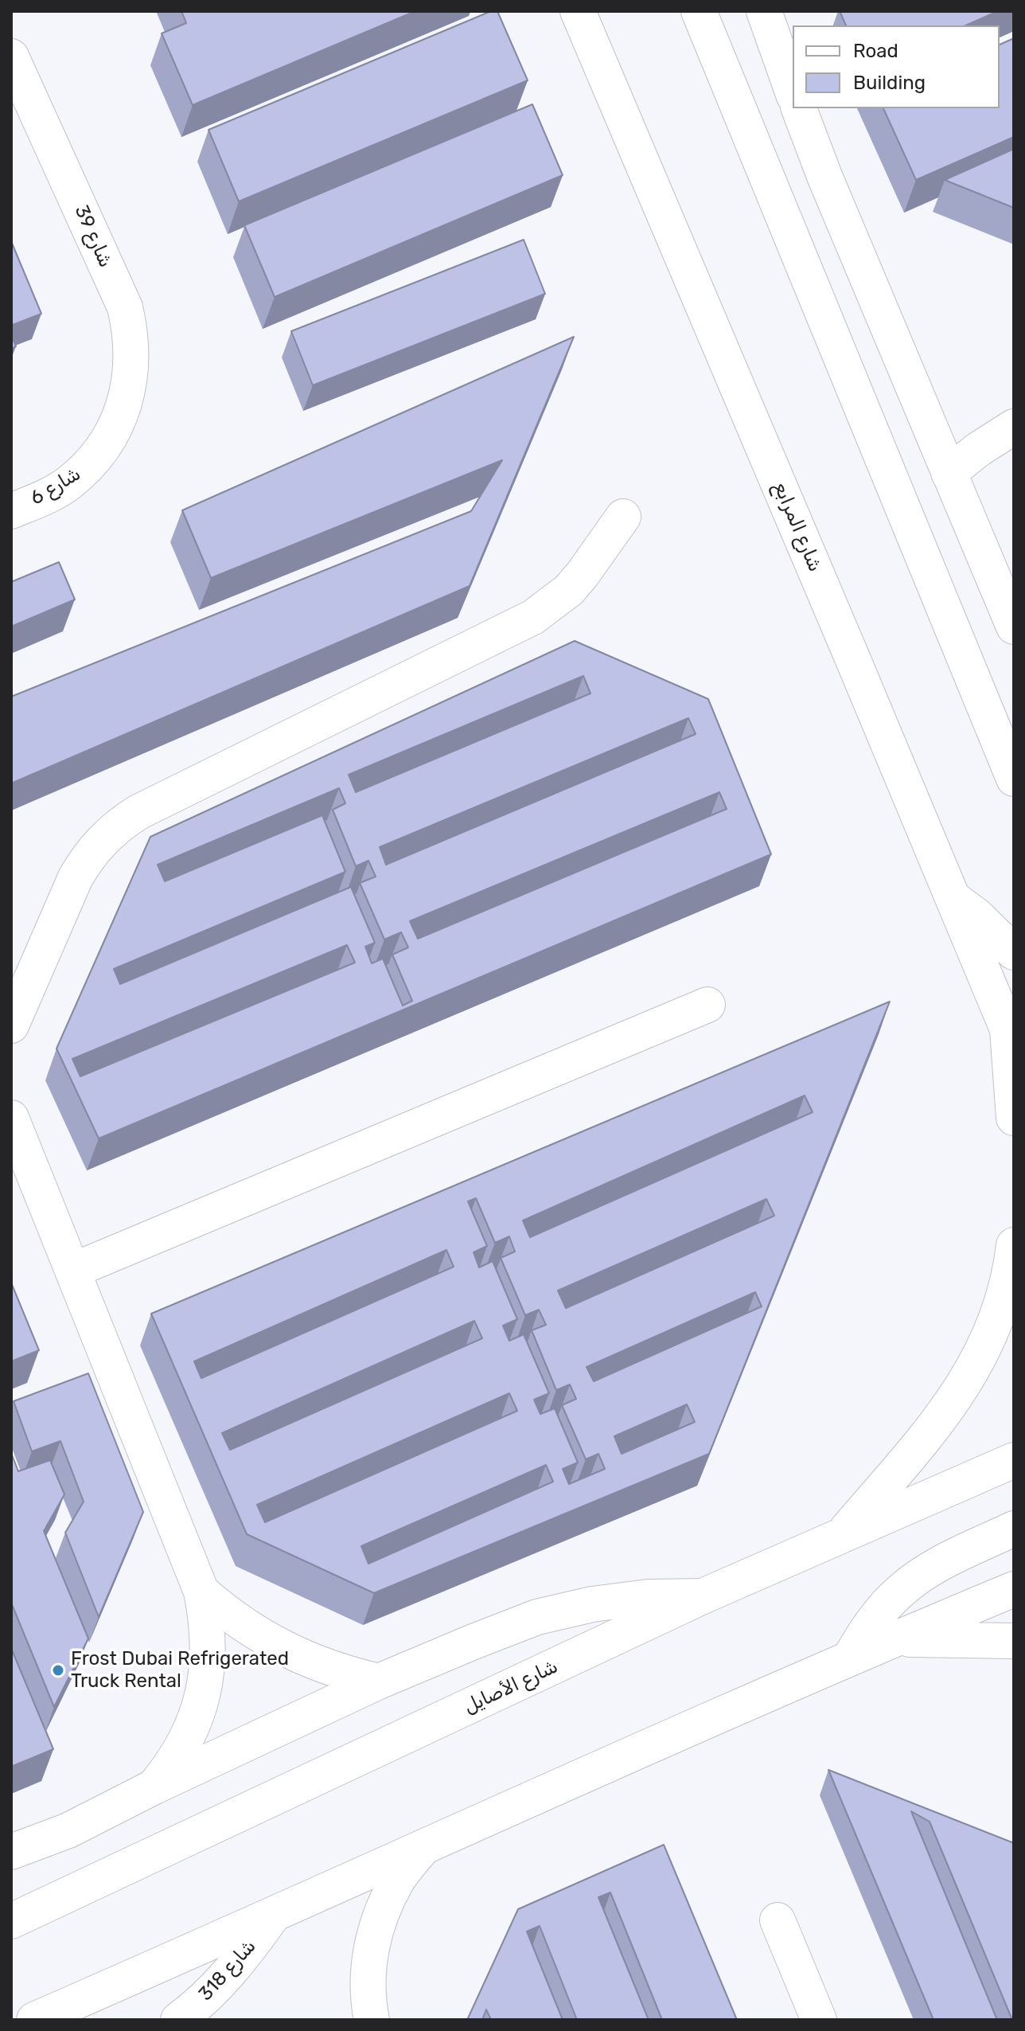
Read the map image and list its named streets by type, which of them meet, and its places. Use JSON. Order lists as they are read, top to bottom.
{
  "streets": {
    "main road": [
      "شارع 39",
      "شارع 6",
      "شارع المرابع",
      "شارع الأصايل",
      "شارع 318"
    ]
  },
  "crossings": [
    ["شارع 39", "شارع 6"]
  ],
  "places": ["Frost Dubai Refrigerated Truck Rental"],
  "legend": ["Road", "Building"]
}
